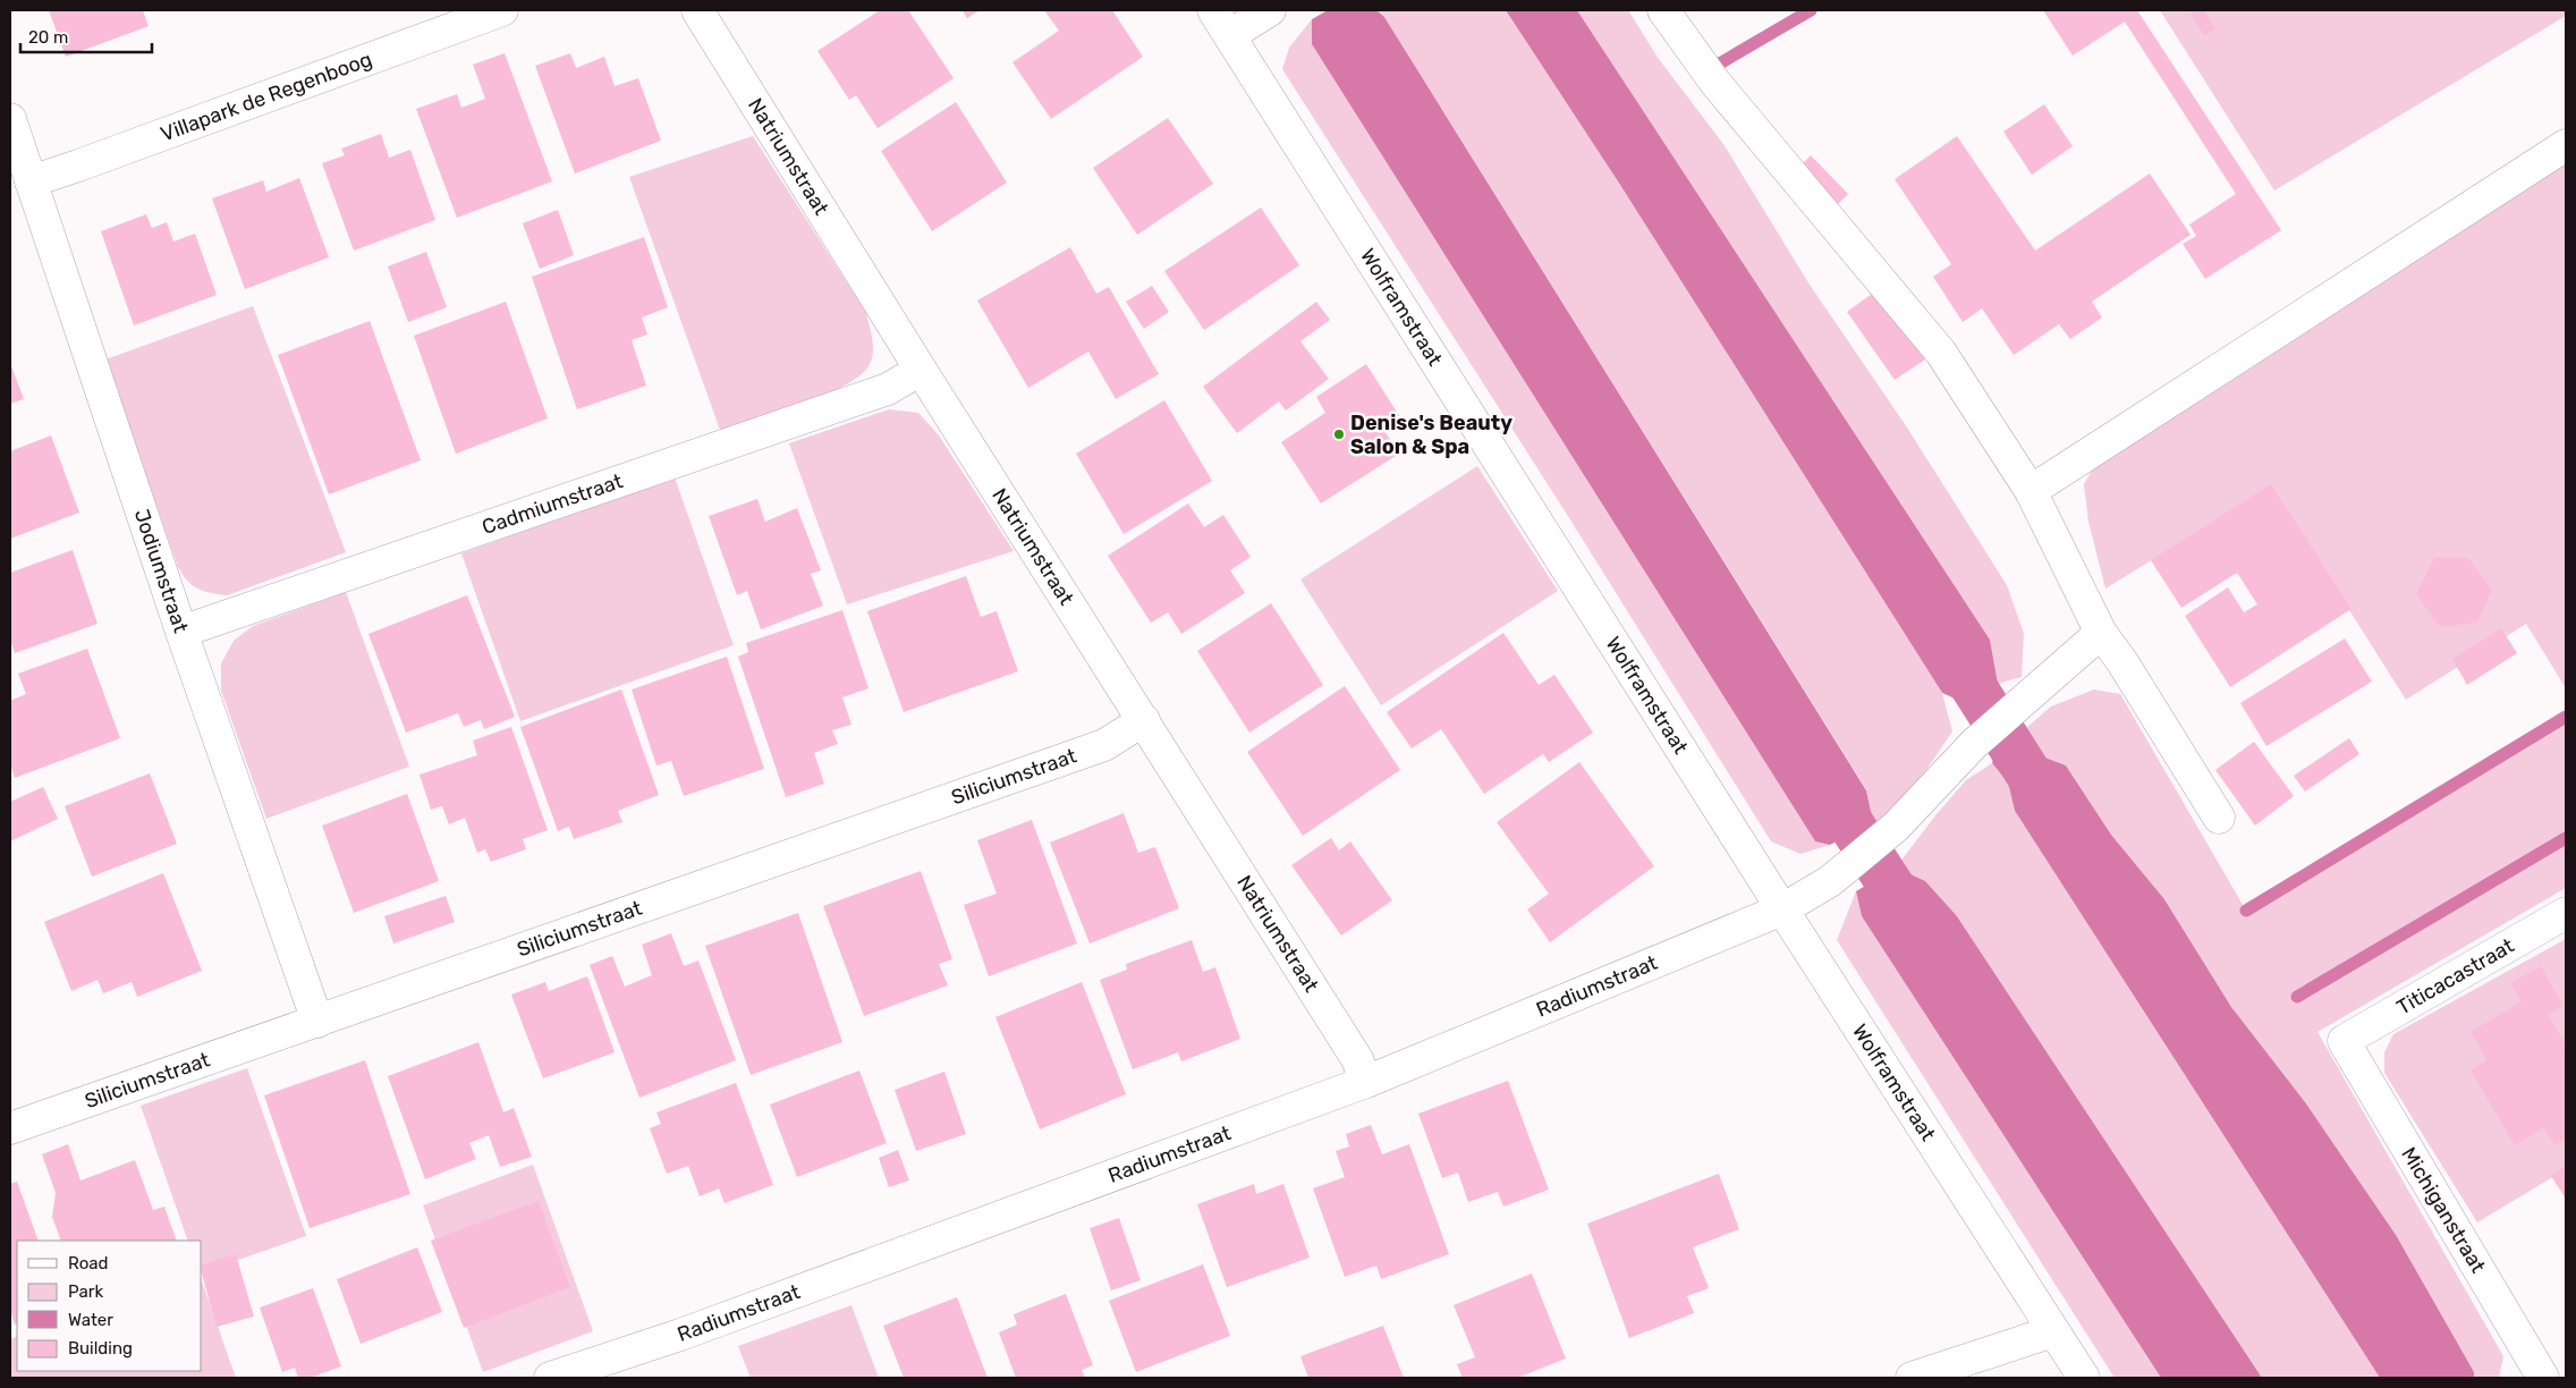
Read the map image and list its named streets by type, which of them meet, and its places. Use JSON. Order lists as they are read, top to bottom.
{
  "streets": {
    "street": [
      "Villapark de Regenboog",
      "Natriumstraat",
      "Wolframstraat",
      "Cadmiumstraat",
      "Jodiumstraat",
      "Siliciumstraat",
      "Titicacastraat",
      "Radiumstraat",
      "Michiganstraat"
    ]
  },
  "crossings": [
    ["Villapark de Regenboog", "Jodiumstraat"],
    ["Natriumstraat", "Cadmiumstraat"],
    ["Natriumstraat", "Siliciumstraat"],
    ["Natriumstraat", "Radiumstraat"],
    ["Wolframstraat", "Radiumstraat"],
    ["Cadmiumstraat", "Jodiumstraat"],
    ["Jodiumstraat", "Siliciumstraat"],
    ["Titicacastraat", "Michiganstraat"]
  ],
  "places": ["Denise's Beauty Salon & Spa"],
  "legend": [
    "Road",
    "Park",
    "Water",
    "Building"
  ],
  "scale_bar": "20 m"
}
